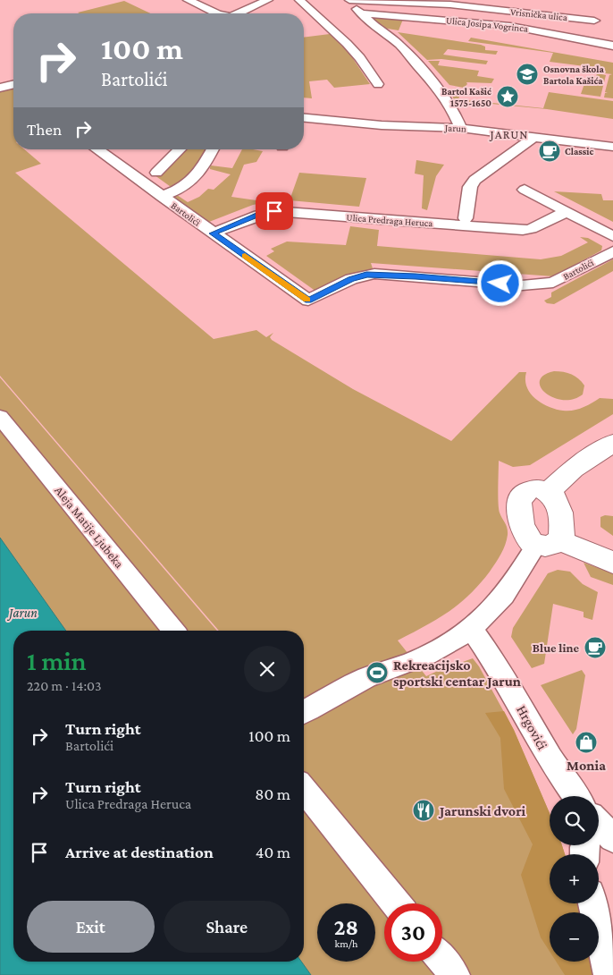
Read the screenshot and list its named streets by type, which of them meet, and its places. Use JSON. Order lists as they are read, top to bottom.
{
  "streets": {
    "street": [
      "Vrisnička ulica",
      "Ulica Josipa Vogrinca",
      "Jarun",
      "Bartolići",
      "Ulica Predraga Heruca",
      "Aleja Matije Ljubeka",
      "Hrgovići"
    ]
  },
  "crossings": [
    ["Vrisnička ulica", "Ulica Josipa Vogrinca"],
    ["Vrisnička ulica", "Jarun"],
    ["Bartolići", "Ulica Predraga Heruca"]
  ],
  "districts": ["JARUN"],
  "water": ["Jarun"],
  "places": {
    "school or university": ["Osnovna škola Bartola Kašića"],
    "place": ["Bartol Kašić 1575-1650"],
    "cafe": ["Classic", "Blue line"],
    "sports": ["Rekreacijsko sportski centar Jarun"],
    "shop": ["Monia"],
    "restaurant": ["Jarunski dvori"]
  },
  "page": {
    "turn": ["100 m", "Bartolići"],
    "then": "Then",
    "heading": ["1 min", "220 m · 14:03"],
    "list": [
      {
        "name": "Turn right",
        "note": "Bartolići",
        "value": "100 m"
      },
      {
        "name": "Turn right",
        "note": "Ulica Predraga Heruca",
        "value": "80 m"
      },
      {
        "name": "Arrive at destination",
        "value": "40 m"
      }
    ],
    "map_buttons": ["+", "−"],
    "buttons": ["Exit", "Share"],
    "speed": "28 km/h",
    "limit": "30"
  }
}
